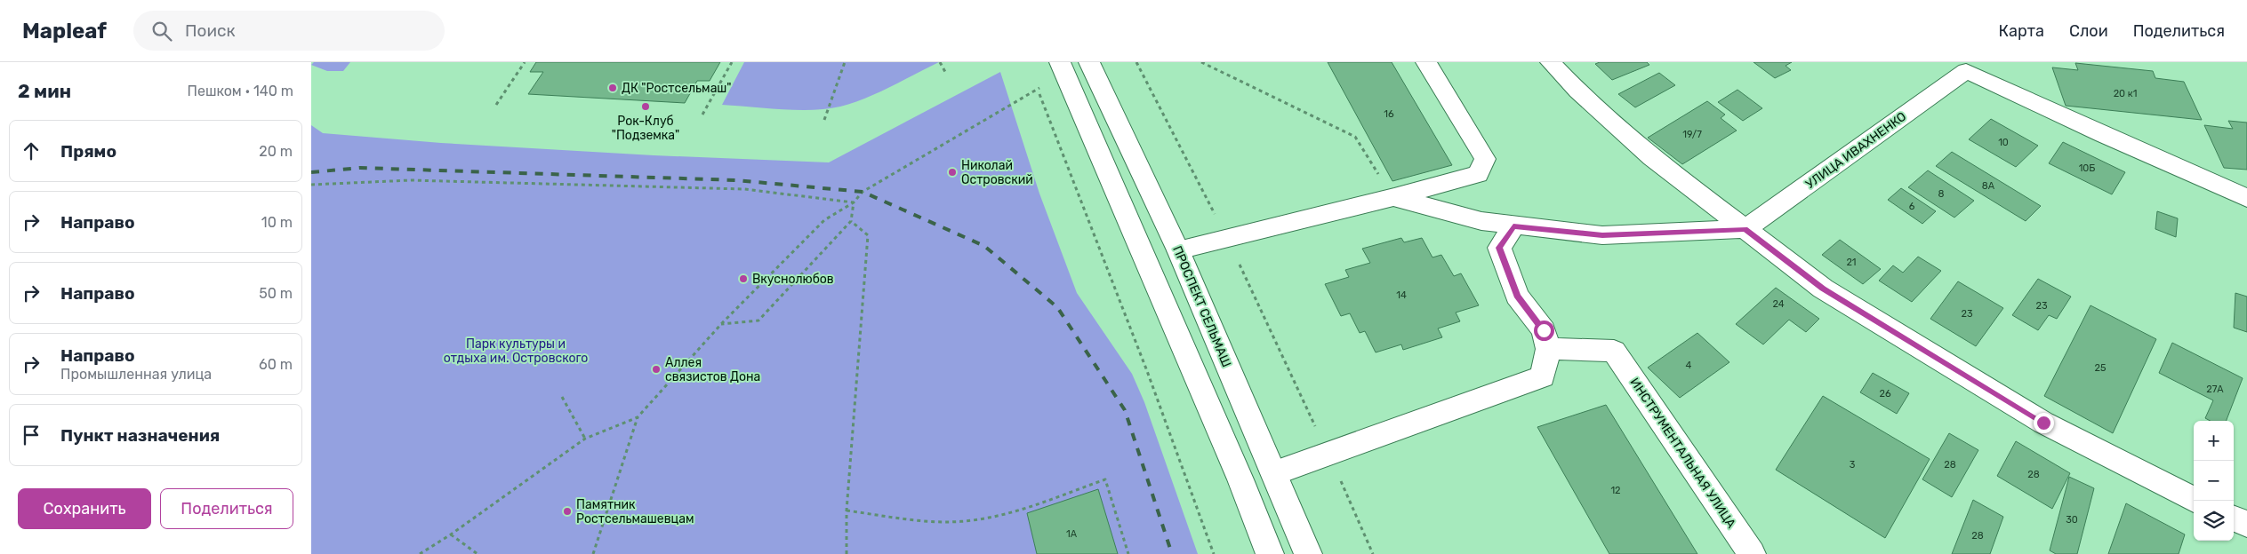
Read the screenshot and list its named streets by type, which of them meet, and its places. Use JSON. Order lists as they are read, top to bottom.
{
  "streets": {
    "main road": ["УЛИЦА ИВАХНЕНКО", "ПРОСПЕКТ СЕЛЬМАШ", "ИНСТРУМЕНТАЛЬНАЯ УЛИЦА"]
  },
  "parks": ["Парк культуры и отдыха им. Островского"],
  "places": [
    "ДК \"Ростсельмаш\"",
    "Рок-Клуб \"Подземка\"",
    "Николай Островский",
    "Вкуснолюбов",
    "Аллея связистов Дона",
    "Памятник Ростсельмашевцам"
  ],
  "house_numbers": [
    "20 к1",
    "16",
    "19/7",
    "10",
    "10Б",
    "8А",
    "8",
    "6",
    "21",
    "14",
    "24",
    "23",
    "23",
    "4",
    "25",
    "27А",
    "26",
    "3",
    "28",
    "28",
    "12",
    "30",
    "1А",
    "28"
  ],
  "page": {
    "header": "Mapleaf",
    "search": "Поиск",
    "nav": ["Карта", "Слои", "Поделиться"],
    "heading": ["2 мин", "Пешком · 140 m"],
    "list": [
      ["Прямо", "20 m"],
      ["Направо", "10 m"],
      ["Направо", "50 m"],
      ["Направо", "Промышленная улица", "60 m"],
      "Пункт назначения"
    ],
    "map_buttons": ["+", "−"],
    "buttons": ["Сохранить", "Поделиться"]
  }
}
